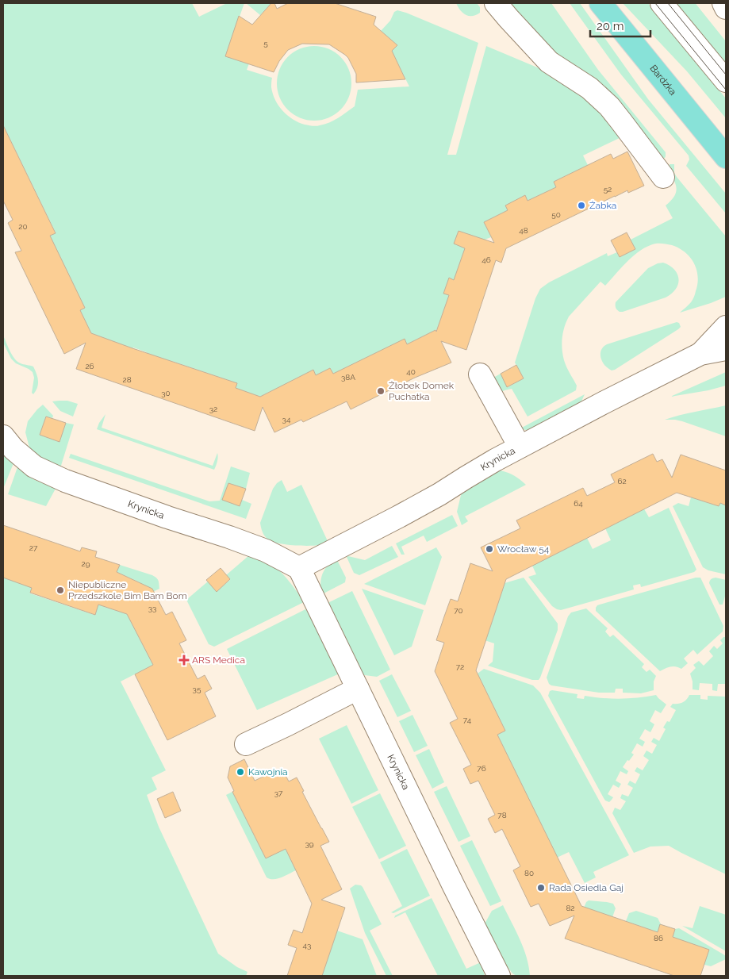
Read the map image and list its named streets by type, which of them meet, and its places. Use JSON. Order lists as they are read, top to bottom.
{
  "streets": {
    "main road": ["Bardzka"],
    "street": ["Krynicka"]
  },
  "places": {
    "other": [
      "Żabka",
      "Żłobek Domek Puchatka",
      "Wrocław 54",
      "Niepubliczne Przedszkole Bim Bam Bom",
      "Kawojnia",
      "Rada Osiedla Gaj"
    ],
    "health": ["ARS Medica"]
  },
  "house_numbers": [
    "5",
    "52",
    "50",
    "20",
    "48",
    "46",
    "26",
    "40",
    "38A",
    "28",
    "30",
    "32",
    "34",
    "62",
    "64",
    "27",
    "29",
    "33",
    "70",
    "72",
    "35",
    "74",
    "76",
    "37",
    "78",
    "39",
    "80",
    "82",
    "86",
    "43"
  ],
  "scale_bar": "20 m"
}
